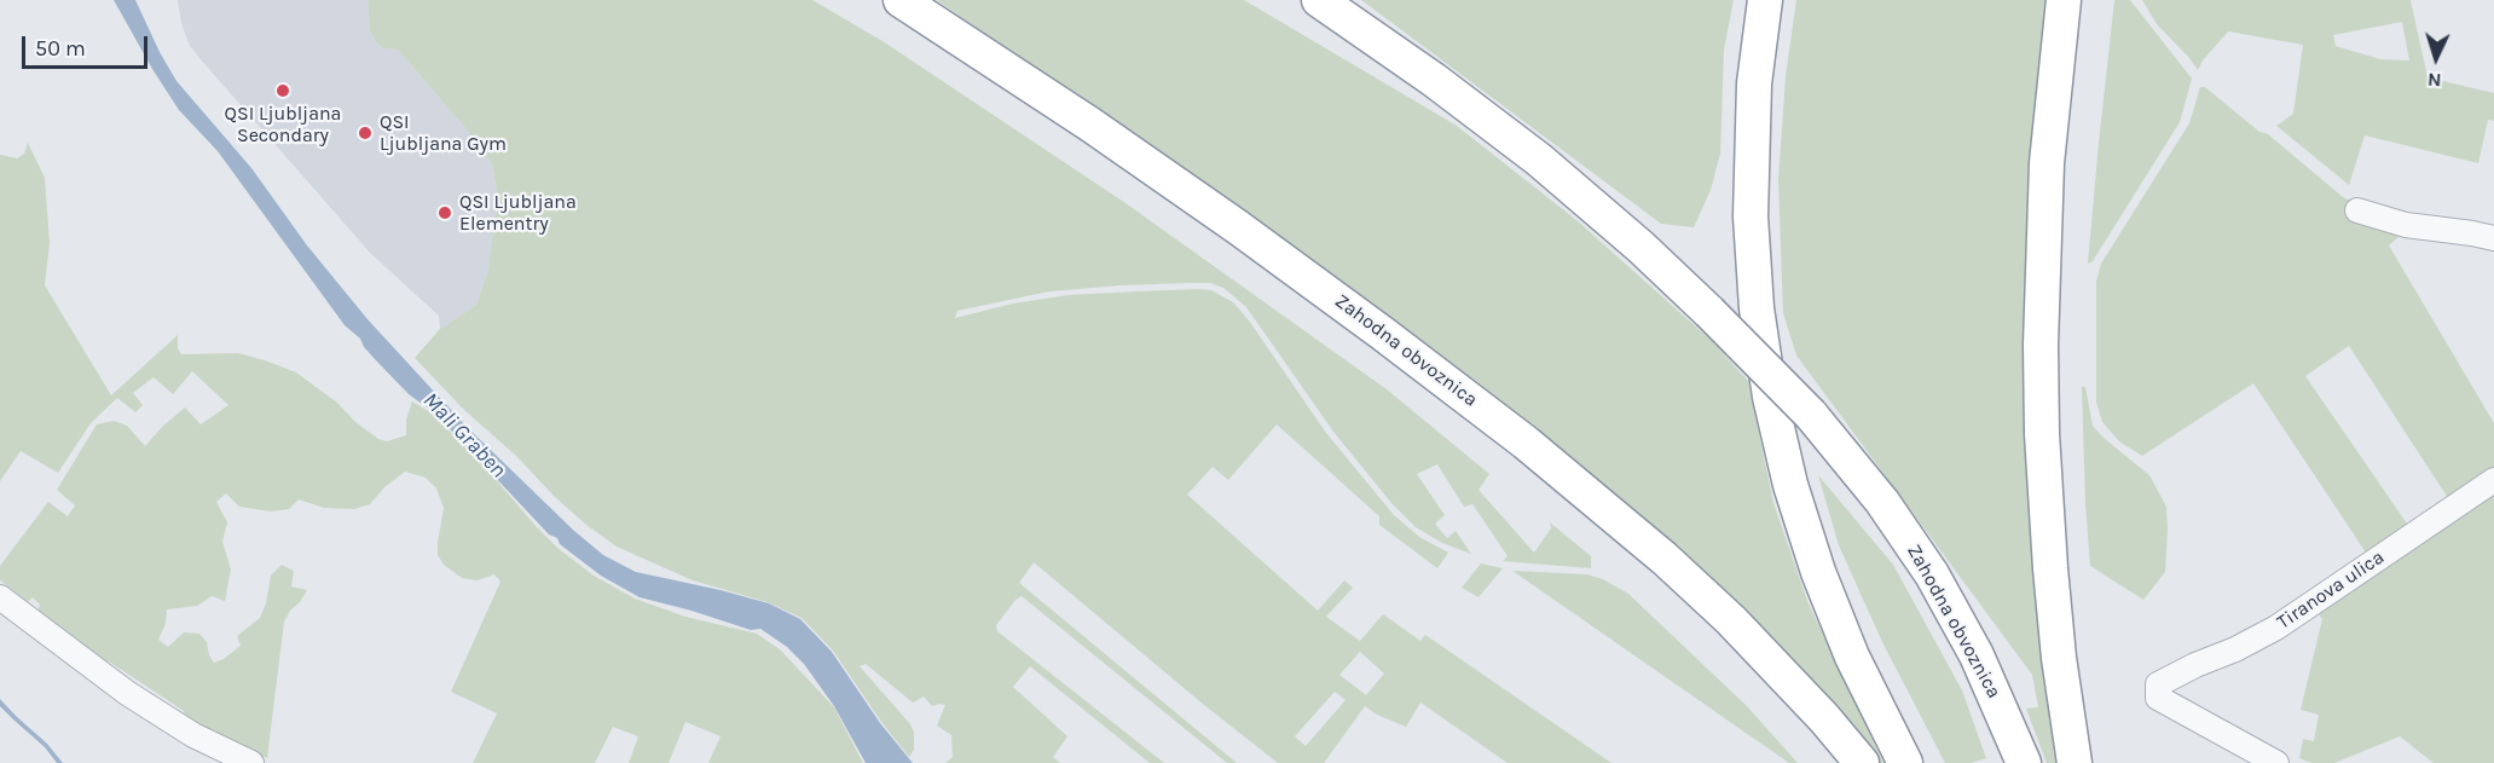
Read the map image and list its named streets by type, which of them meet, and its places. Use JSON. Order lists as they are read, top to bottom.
{
  "streets": {
    "highway": ["Zahodna obvoznica"],
    "street": ["Tiranova ulica"]
  },
  "water": ["Mali Graben"],
  "places": ["QSI Ljubljana Secondary", "QSI Ljubljana Gym", "QSI Ljubljana Elementry"],
  "scale_bar": "50 m",
  "north": "bottom"
}
